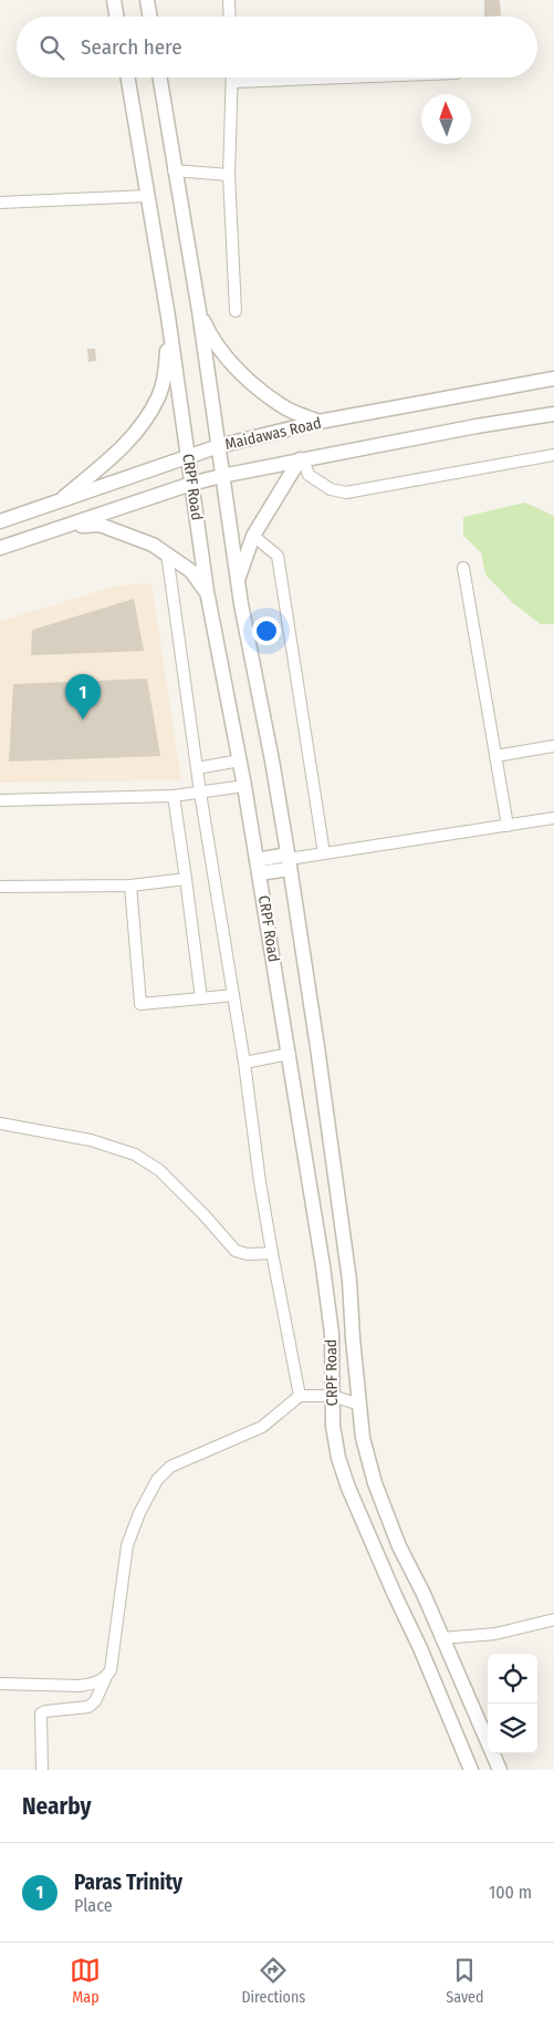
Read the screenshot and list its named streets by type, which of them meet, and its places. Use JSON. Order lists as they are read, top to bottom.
{
  "streets": {
    "street": ["Maidawas Road", "CRPF Road"]
  },
  "crossings": [
    ["Maidawas Road", "CRPF Road"]
  ],
  "north": "top",
  "page": {
    "search": "Search here",
    "pins": "1",
    "heading": "Nearby",
    "list": [
      {
        "mark": "1",
        "name": "Paras Trinity",
        "note": "Place",
        "value": "100 m"
      }
    ],
    "nav": ["Map", "Directions", "Saved"]
  }
}
